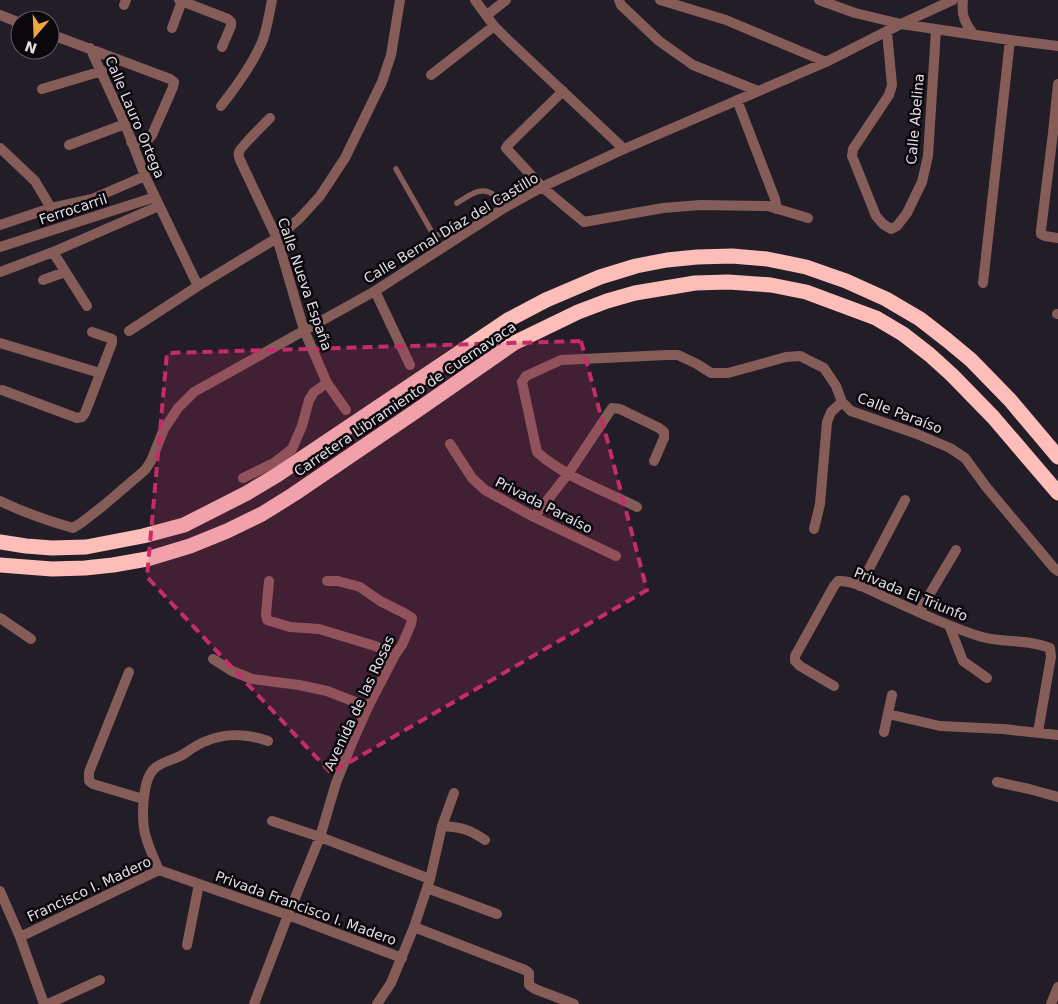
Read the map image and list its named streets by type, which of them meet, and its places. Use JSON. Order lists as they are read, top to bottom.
{
  "streets": {
    "highway": ["Carretera Libramiento de Cuernavaca"],
    "street": [
      "Calle Lauro Ortega",
      "Calle Abelina",
      "Ferrocarril",
      "Calle Bernal Díaz del Castillo",
      "Calle Nueva España",
      "Calle Paraíso",
      "Privada Paraíso",
      "Privada El Triunfo",
      "Avenida de las Rosas",
      "Francisco I. Madero",
      "Privada Francisco I. Madero"
    ]
  },
  "crossings": [
    ["Calle Lauro Ortega", "Ferrocarril"],
    ["Calle Abelina", "Calle Bernal Díaz del Castillo"],
    ["Calle Bernal Díaz del Castillo", "Calle Nueva España"],
    ["Avenida de las Rosas", "Privada Francisco I. Madero"],
    ["Francisco I. Madero", "Privada Francisco I. Madero"]
  ],
  "north": "bottom"
}
